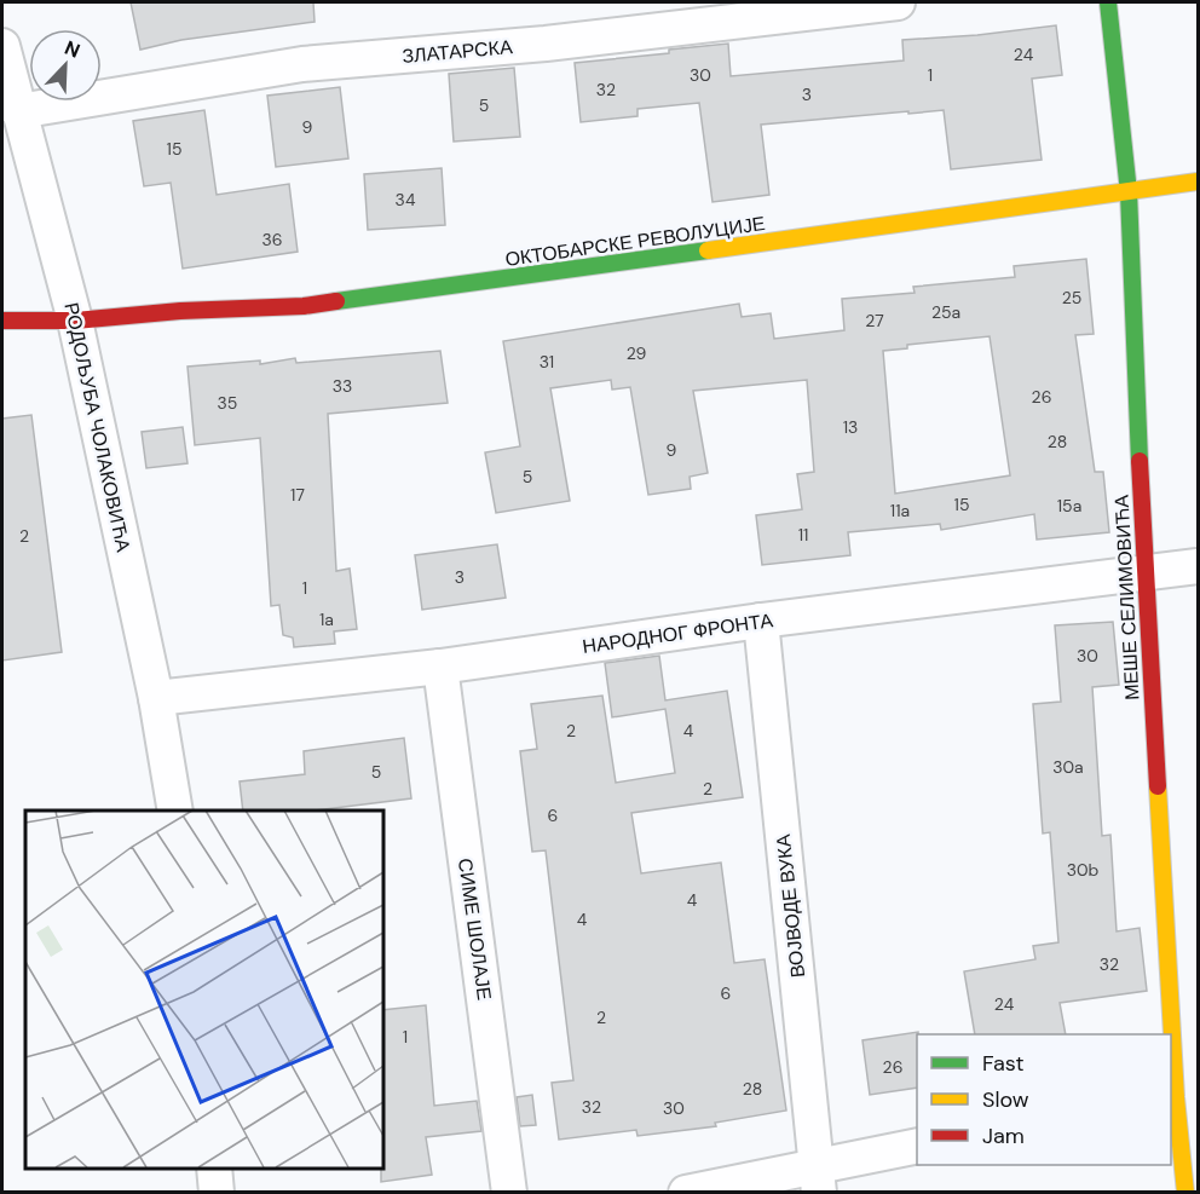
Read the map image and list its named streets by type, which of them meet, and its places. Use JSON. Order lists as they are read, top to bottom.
{
  "streets": {
    "street": [
      "ЗЛАТАРСКА",
      "ОКТОБАРСКЕ РЕВОЛУЦИЈЕ",
      "РОДОЉУБА ЧОЛАКОВИЋА",
      "МЕШЕ СЕЛИМОВИЋА",
      "НАРОДНОГ ФРОНТА",
      "ВОЈВОДЕ ВУКА",
      "СИМЕ ШОЛАЈЕ"
    ]
  },
  "crossings": [
    ["ЗЛАТАРСКА", "РОДОЉУБА ЧОЛАКОВИЋА"],
    ["ОКТОБАРСКЕ РЕВОЛУЦИЈЕ", "РОДОЉУБА ЧОЛАКОВИЋА"],
    ["ОКТОБАРСКЕ РЕВОЛУЦИЈЕ", "МЕШЕ СЕЛИМОВИЋА"],
    ["РОДОЉУБА ЧОЛАКОВИЋА", "НАРОДНОГ ФРОНТА"],
    ["МЕШЕ СЕЛИМОВИЋА", "НАРОДНОГ ФРОНТА"],
    ["НАРОДНОГ ФРОНТА", "ВОЈВОДЕ ВУКА"],
    ["НАРОДНОГ ФРОНТА", "СИМЕ ШОЛАЈЕ"]
  ],
  "house_numbers": [
    "24",
    "30",
    "1",
    "32",
    "3",
    "5",
    "9",
    "15",
    "34",
    "36",
    "25",
    "25a",
    "27",
    "29",
    "31",
    "33",
    "26",
    "35",
    "13",
    "28",
    "9",
    "5",
    "17",
    "15",
    "15a",
    "11a",
    "11",
    "2",
    "3",
    "1",
    "1a",
    "30",
    "2",
    "4",
    "30a",
    "5",
    "2",
    "6",
    "30b",
    "4",
    "4",
    "32",
    "6",
    "24",
    "2",
    "1",
    "26",
    "28",
    "32",
    "30"
  ],
  "legend": ["Fast", "Slow", "Jam"],
  "north": "top right"
}
